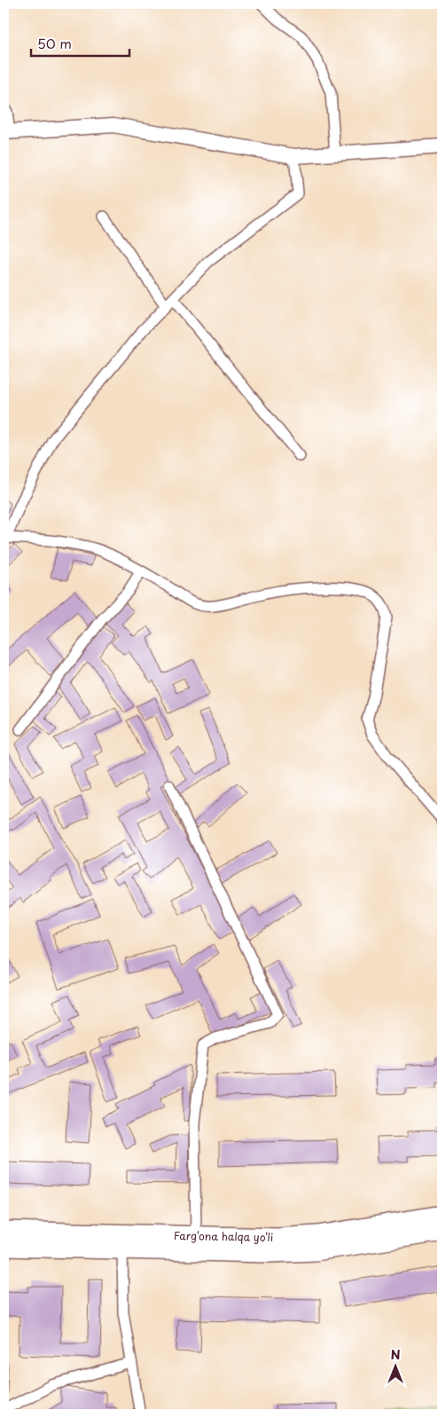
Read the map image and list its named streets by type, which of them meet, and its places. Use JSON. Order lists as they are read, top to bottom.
{
  "streets": {
    "highway": ["Farg‘ona halqa yo‘li"]
  },
  "scale_bar": "50 m",
  "north": "top"
}
